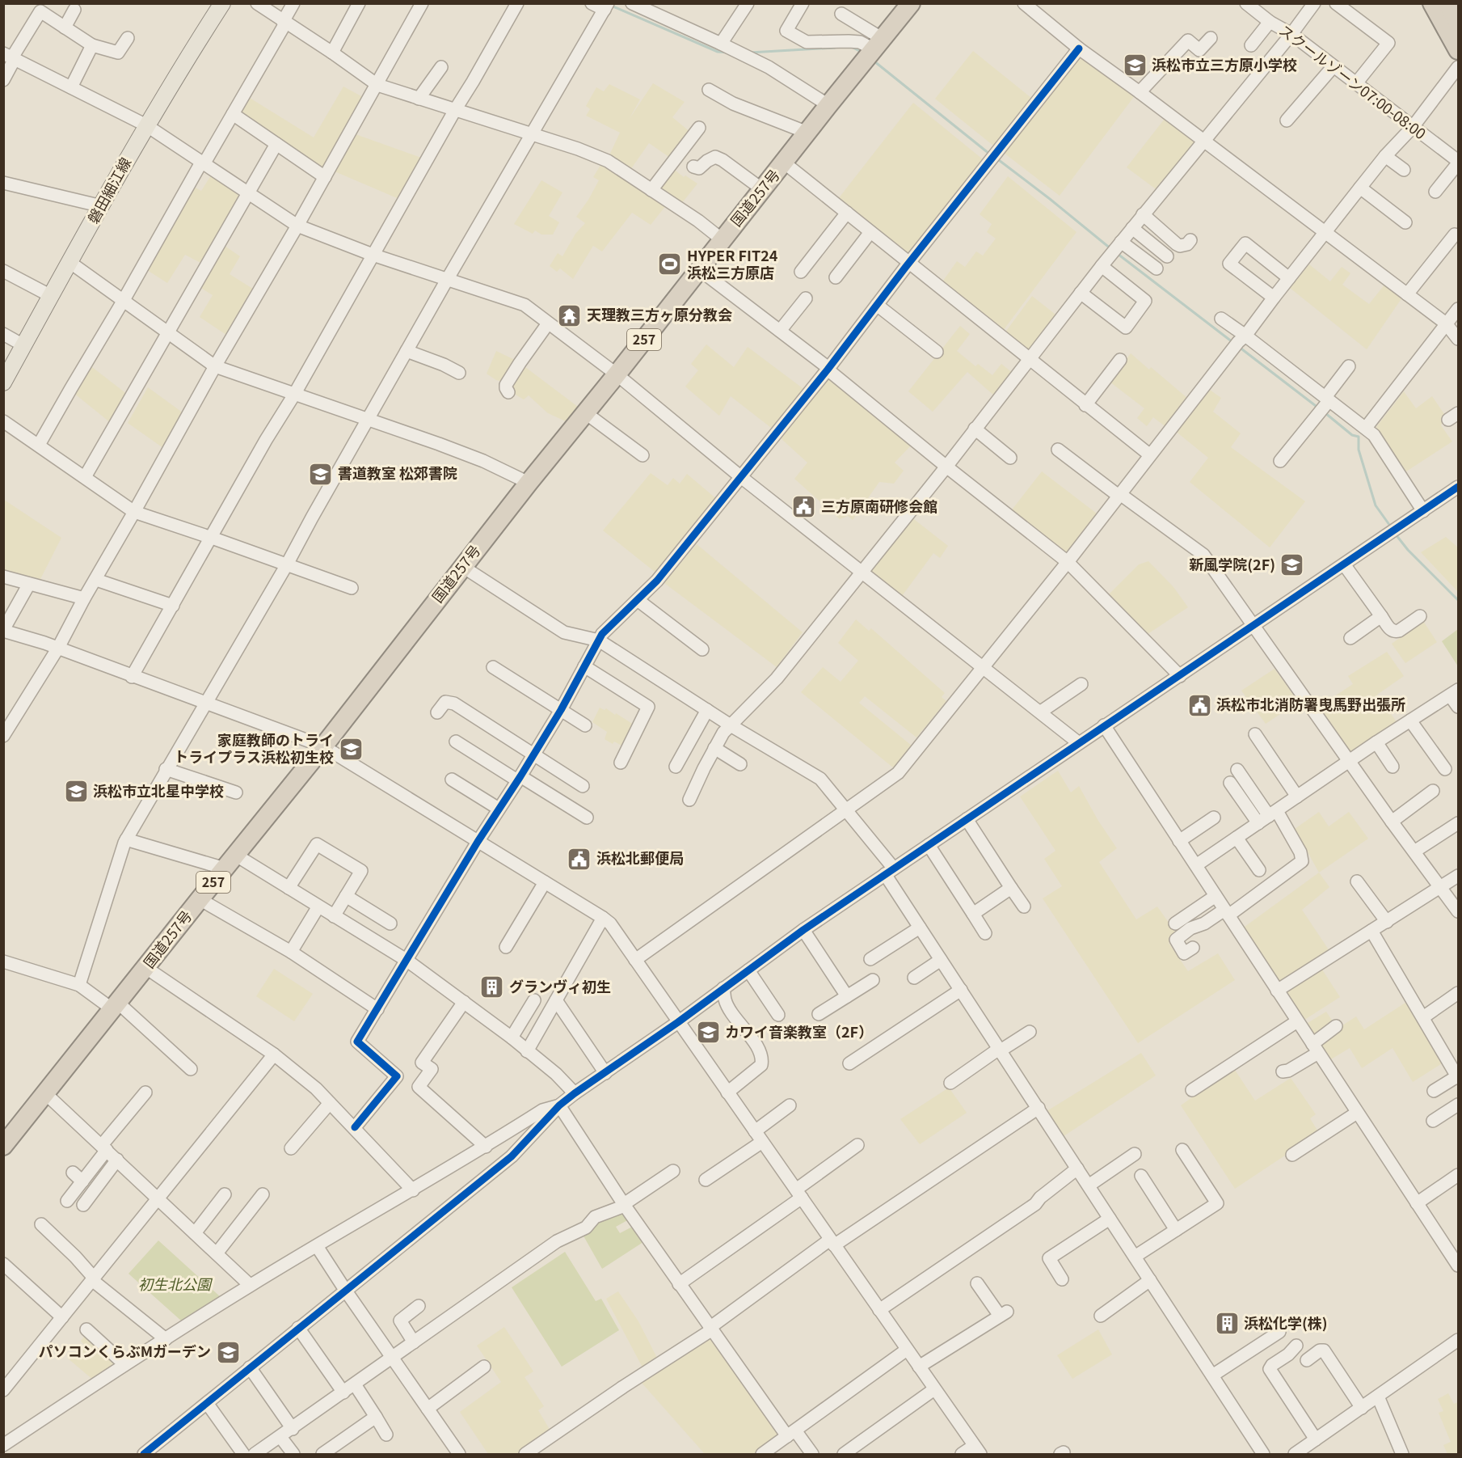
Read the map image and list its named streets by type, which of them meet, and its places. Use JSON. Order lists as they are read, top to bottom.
{
  "streets": {
    "highway": ["国道257号", "257"],
    "main road": ["磐田細江線"],
    "street": ["スクールゾーン07:00-08:00"]
  },
  "parks": ["初生北公園"],
  "places": {
    "school or university": [
      "浜松市立三方原小学校",
      "書道教室 松郊書院",
      "新風学院(2F)",
      "家庭教師のトライ トライプラス浜松初生校",
      "浜松市立北星中学校",
      "カワイ音楽教室（2F）",
      "パソコンくらぶMガーデン"
    ],
    "sports": ["HYPER FIT24 浜松三方原店"],
    "temple": ["天理教三方ヶ原分教会"],
    "public building": ["三方原南研修会館", "浜松市北消防署曳馬野出張所", "浜松北郵便局"],
    "building": ["グランヴィ初生", "浜松化学(株)"]
  }
}
